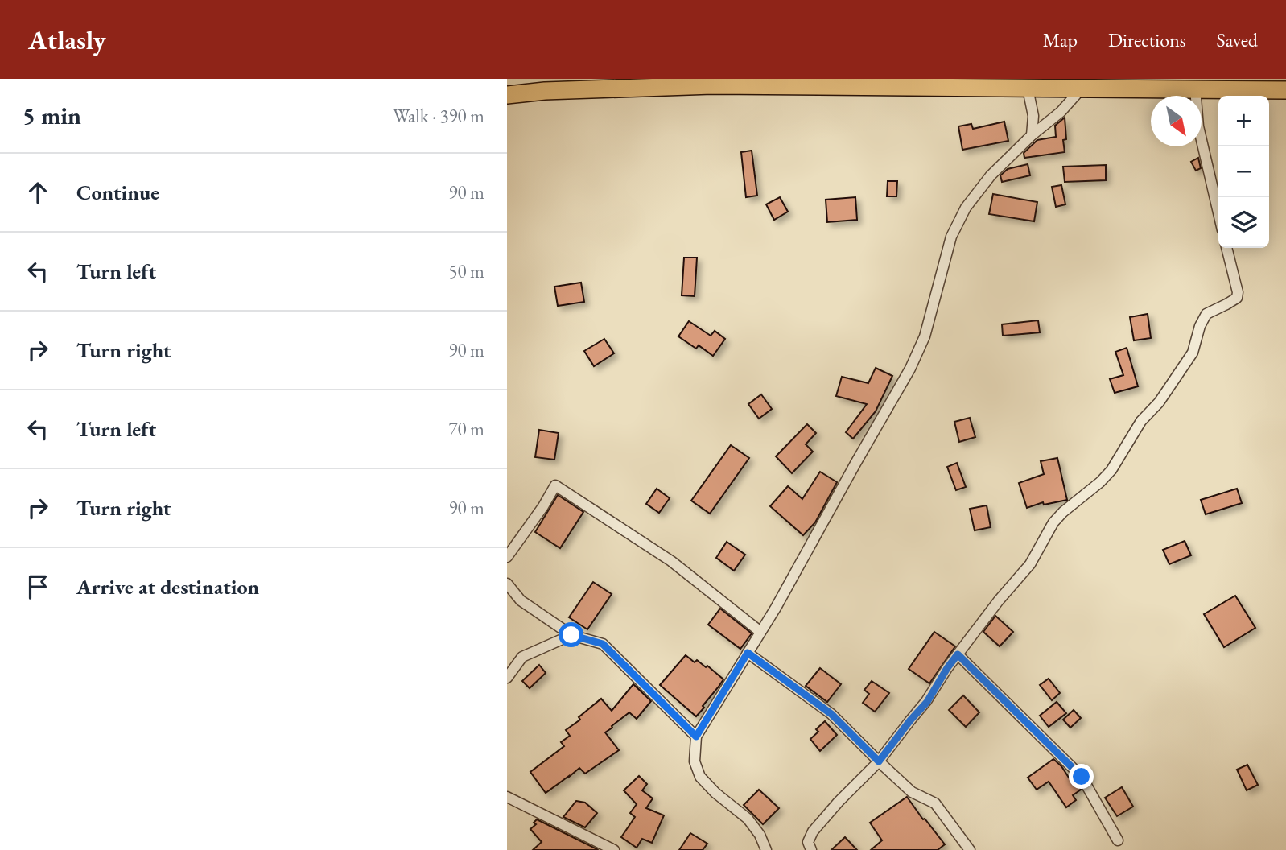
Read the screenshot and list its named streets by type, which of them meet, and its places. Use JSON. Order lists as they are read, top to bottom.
{
  "north": "bottom right",
  "page": {
    "header": "Atlasly",
    "nav": ["Map", "Directions", "Saved"],
    "heading": ["5 min", "Walk · 390 m"],
    "map_buttons": ["+", "−"],
    "list": [
      ["Continue", "90 m"],
      ["Turn left", "50 m"],
      ["Turn right", "90 m"],
      ["Turn left", "70 m"],
      ["Turn right", "90 m"],
      "Arrive at destination"
    ]
  }
}
